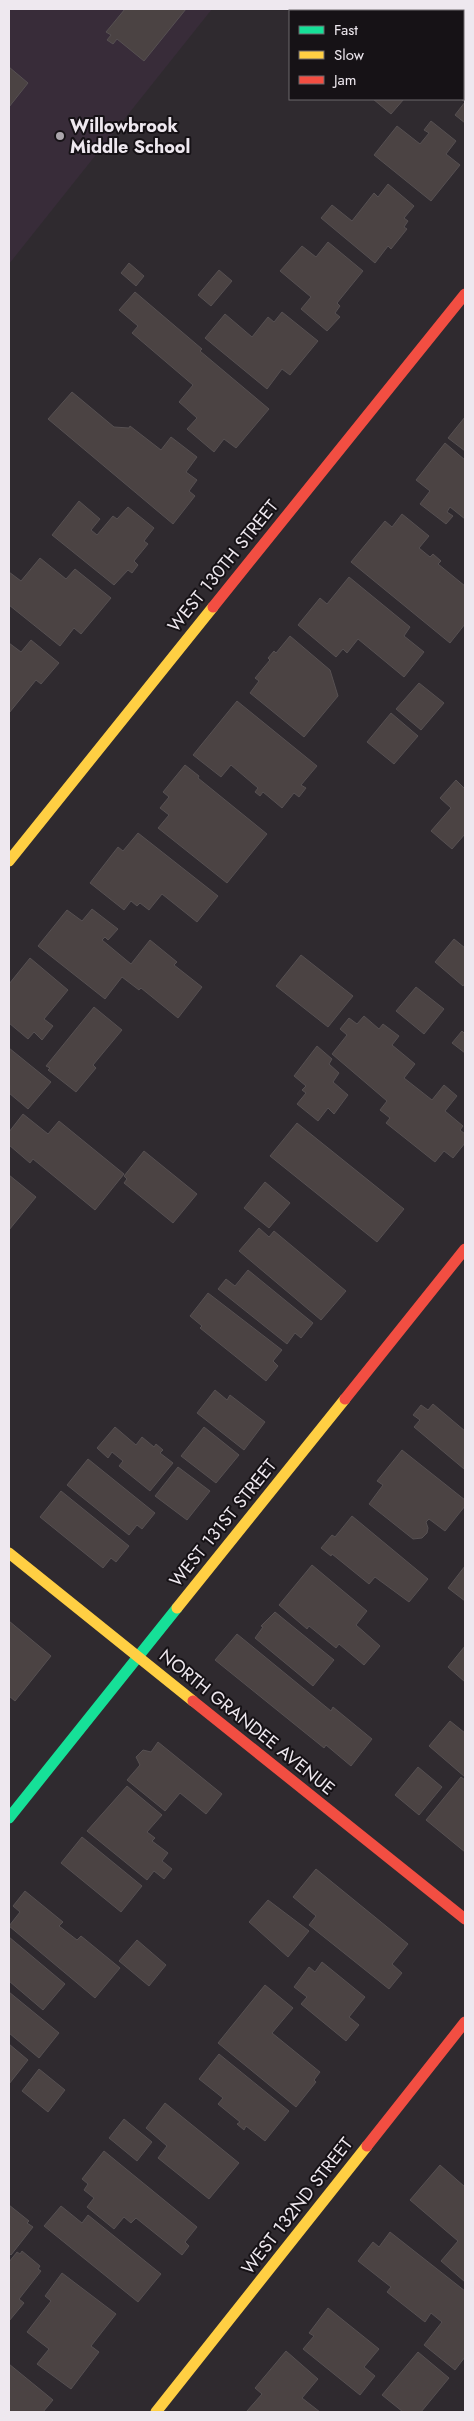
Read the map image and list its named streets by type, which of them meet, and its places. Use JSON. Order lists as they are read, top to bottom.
{
  "streets": {
    "street": [
      "WEST 130TH STREET",
      "WEST 131ST STREET",
      "NORTH GRANDEE AVENUE",
      "WEST 132ND STREET"
    ]
  },
  "crossings": [
    ["WEST 131ST STREET", "NORTH GRANDEE AVENUE"]
  ],
  "places": ["Willowbrook Middle School"],
  "legend": ["Fast", "Slow", "Jam"]
}
